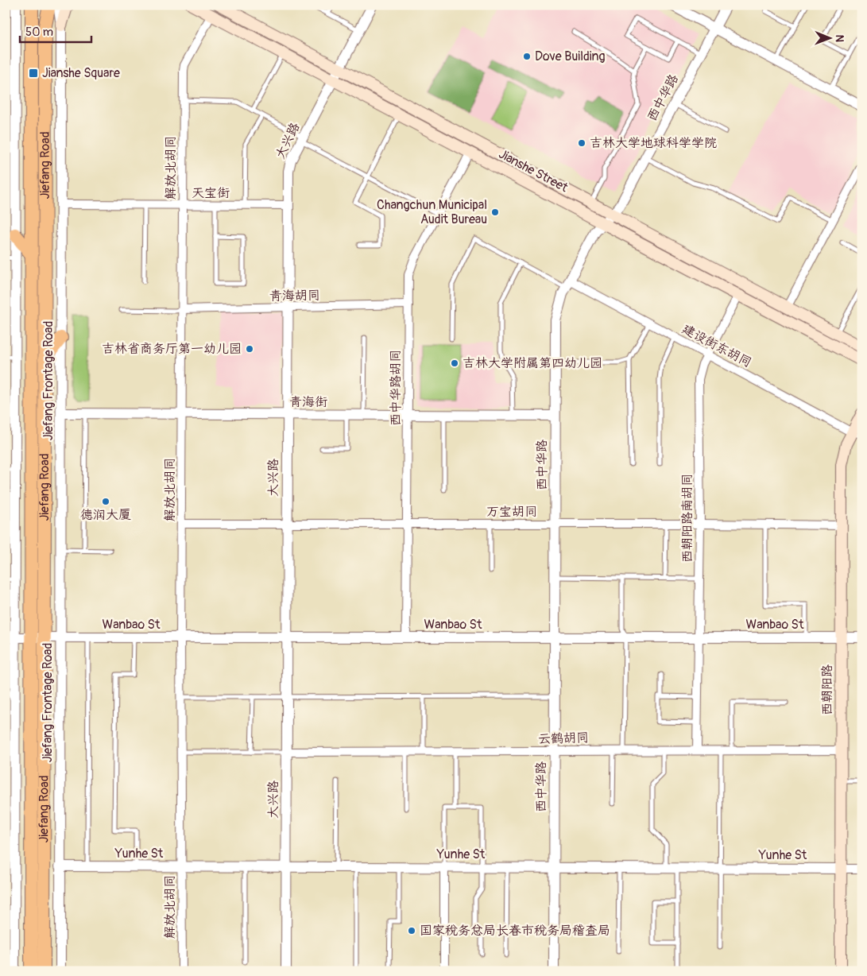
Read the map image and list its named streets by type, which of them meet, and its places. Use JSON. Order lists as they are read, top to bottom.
{
  "streets": {
    "main road": ["Jiefang Road", "Jianshe Street", "西朝阳路"],
    "street": [
      "西中华路",
      "大兴路",
      "解放北胡同",
      "天宝街",
      "青海胡同",
      "建设街东胡同",
      "Jiefang Frontage Road",
      "西中华路胡同",
      "青海街",
      "万宝胡同",
      "西朝阳路南胡同",
      "Wanbao St",
      "云鹤胡同",
      "Yunhe St"
    ]
  },
  "crossings": [
    ["西中华路", "Jianshe Street"],
    ["西中华路", "建设街东胡同"],
    ["西中华路", "青海街"],
    ["西中华路", "万宝胡同"],
    ["西中华路", "Wanbao St"],
    ["西中华路", "云鹤胡同"],
    ["西中华路", "Yunhe St"],
    ["大兴路", "Jianshe Street"],
    ["大兴路", "天宝街"],
    ["大兴路", "青海胡同"],
    ["大兴路", "青海街"],
    ["大兴路", "万宝胡同"],
    ["大兴路", "Wanbao St"],
    ["大兴路", "云鹤胡同"],
    ["大兴路", "Yunhe St"],
    ["Jiefang Road", "Wanbao St"],
    ["解放北胡同", "Jianshe Street"],
    ["解放北胡同", "天宝街"],
    ["解放北胡同", "青海胡同"],
    ["解放北胡同", "青海街"],
    ["解放北胡同", "万宝胡同"],
    ["解放北胡同", "Wanbao St"],
    ["解放北胡同", "Yunhe St"],
    ["Jianshe Street", "西中华路胡同"],
    ["Jianshe Street", "西朝阳路南胡同"],
    ["天宝街", "Jiefang Frontage Road"],
    ["青海胡同", "西中华路胡同"],
    ["建设街东胡同", "西朝阳路南胡同"],
    ["建设街东胡同", "西朝阳路"],
    ["Jiefang Frontage Road", "青海街"],
    ["Jiefang Frontage Road", "Wanbao St"],
    ["Jiefang Frontage Road", "Yunhe St"],
    ["西中华路胡同", "青海街"],
    ["西中华路胡同", "万宝胡同"],
    ["西中华路胡同", "Wanbao St"],
    ["万宝胡同", "西朝阳路南胡同"],
    ["万宝胡同", "西朝阳路"],
    ["西朝阳路南胡同", "Wanbao St"],
    ["西朝阳路南胡同", "云鹤胡同"],
    ["Wanbao St", "西朝阳路"],
    ["西朝阳路", "云鹤胡同"],
    ["西朝阳路", "Yunhe St"]
  ],
  "places": {
    "other": [
      "Dove Building",
      "吉林大学地球科学学院",
      "Changchun Municipal Audit Bureau",
      "吉林省商务厅第一幼儿园",
      "吉林大学附属第四幼儿园",
      "德润大厦",
      "国家税务总局长春市税务局稽查局"
    ],
    "transit": ["Jianshe Square"]
  },
  "scale_bar": "50 m",
  "north": "right"
}
